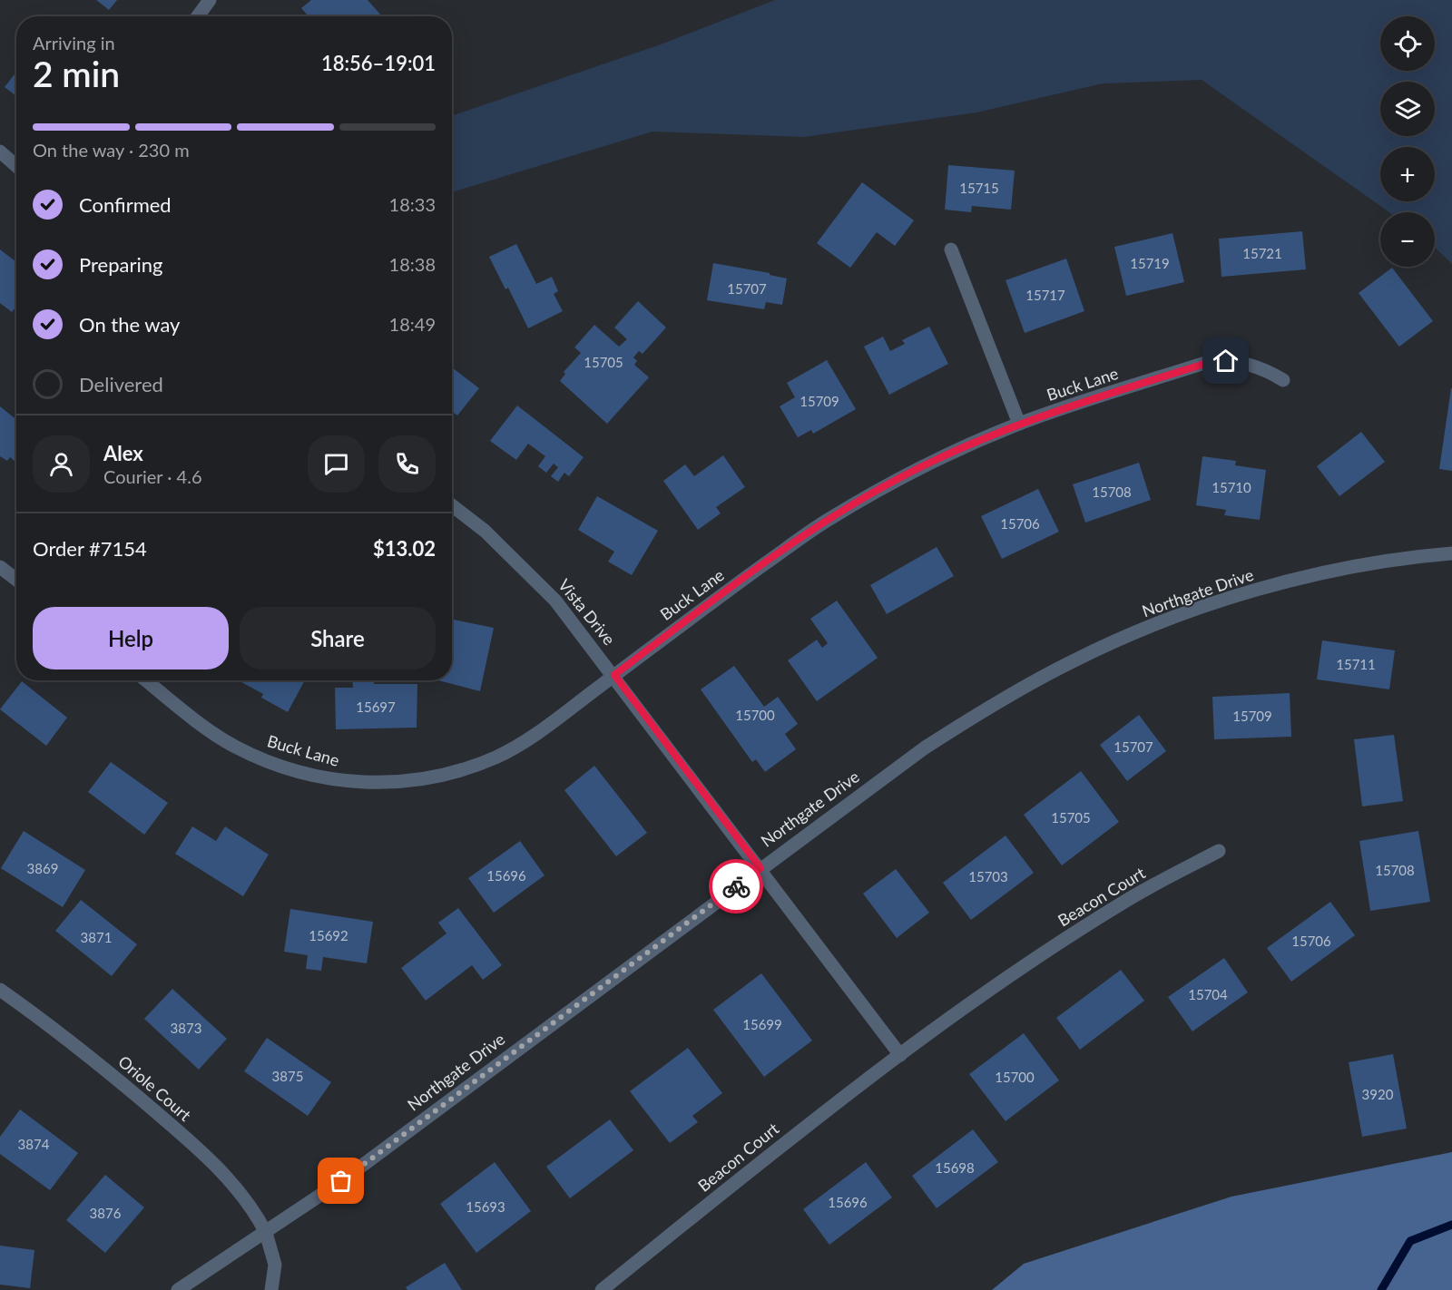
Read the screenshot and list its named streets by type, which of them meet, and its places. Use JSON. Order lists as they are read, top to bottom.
{
  "streets": {
    "street": [
      "Buck Lane",
      "Northgate Drive",
      "Vista Drive",
      "Beacon Court",
      "Oriole Court"
    ]
  },
  "crossings": [
    ["Buck Lane", "Vista Drive"],
    ["Northgate Drive", "Vista Drive"],
    ["Northgate Drive", "Oriole Court"]
  ],
  "house_numbers": [
    "15715",
    "15721",
    "15719",
    "15707",
    "15717",
    "15705",
    "15709",
    "15710",
    "15708",
    "15706",
    "15711",
    "15697",
    "15700",
    "15709",
    "15707",
    "15705",
    "3869",
    "15708",
    "15696",
    "15703",
    "15692",
    "3871",
    "15706",
    "15704",
    "15699",
    "3873",
    "3875",
    "15700",
    "3920",
    "3874",
    "15698",
    "15696",
    "15693",
    "3876"
  ],
  "page": {
    "map_buttons": ["+", "−"],
    "heading": ["2 min", "Arriving in", "18:56–19:01"],
    "panel": [
      "Alex",
      "Courier · 4.6",
      "Order #7154",
      "$13.02"
    ],
    "bar": "On the way · 230 m",
    "list": [
      ["Confirmed", "18:33"],
      ["Preparing", "18:38"],
      ["On the way", "18:49"],
      "Delivered"
    ],
    "buttons": ["Help", "Share"]
  }
}
